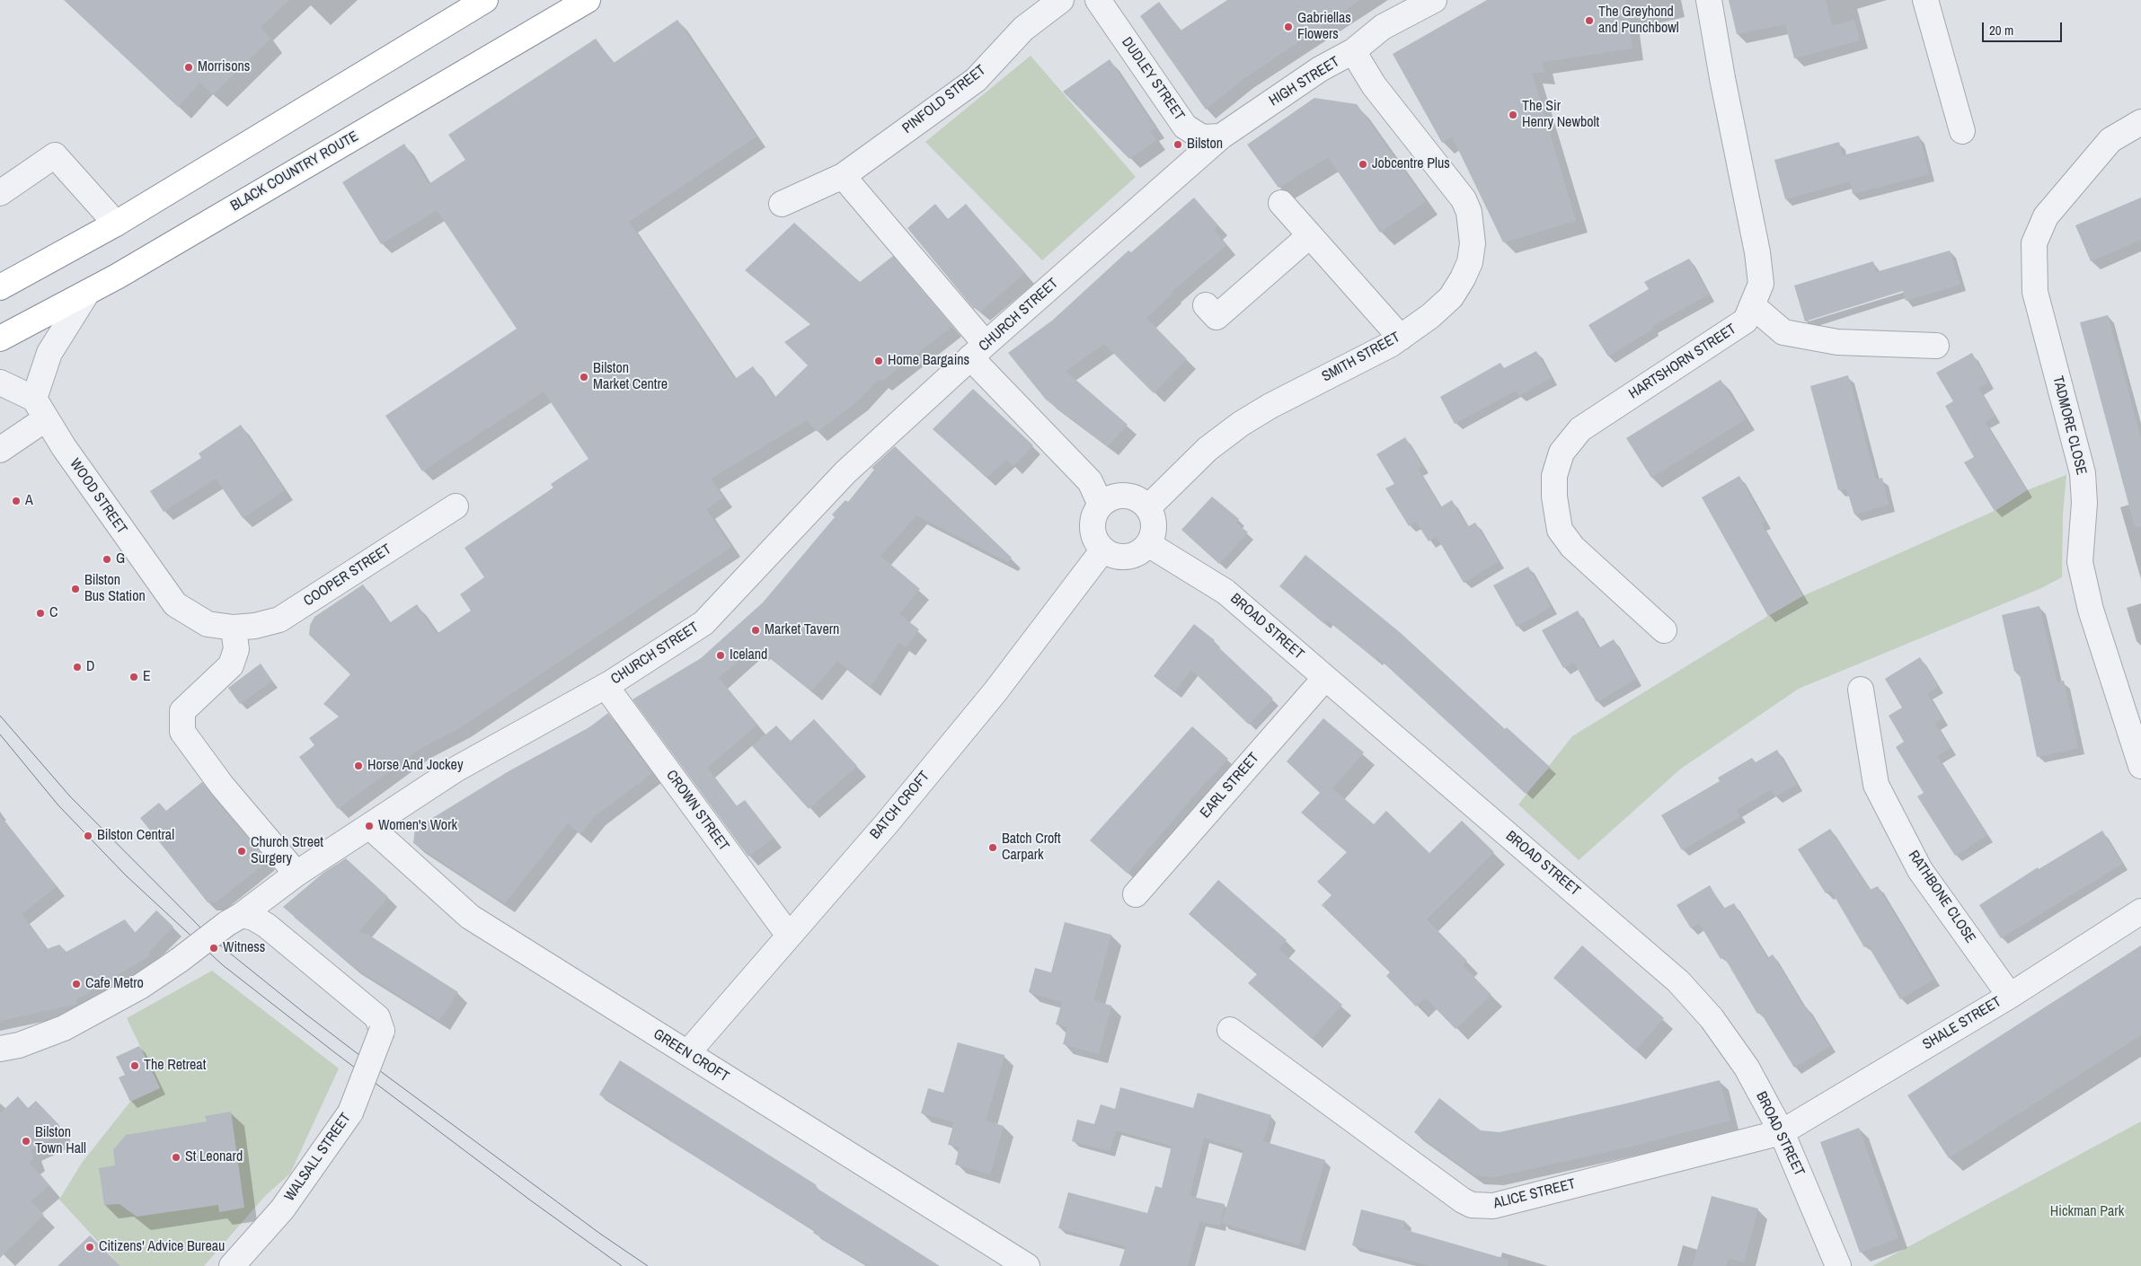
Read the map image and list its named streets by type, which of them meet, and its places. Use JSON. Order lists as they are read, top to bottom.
{
  "streets": {
    "highway": ["BLACK COUNTRY ROUTE"],
    "street": [
      "DUDLEY STREET",
      "HIGH STREET",
      "PINFOLD STREET",
      "CHURCH STREET",
      "SMITH STREET",
      "HARTSHORN STREET",
      "TADMORE CLOSE",
      "WOOD STREET",
      "COOPER STREET",
      "BROAD STREET",
      "EARL STREET",
      "BATCH CROFT",
      "CROWN STREET",
      "RATHBONE CLOSE",
      "SHALE STREET",
      "GREEN CROFT",
      "WALSALL STREET",
      "ALICE STREET"
    ]
  },
  "crossings": [
    ["DUDLEY STREET", "HIGH STREET"],
    ["DUDLEY STREET", "CHURCH STREET"],
    ["HIGH STREET", "CHURCH STREET"],
    ["HIGH STREET", "SMITH STREET"],
    ["CHURCH STREET", "CROWN STREET"],
    ["CHURCH STREET", "GREEN CROFT"],
    ["CHURCH STREET", "WALSALL STREET"],
    ["SMITH STREET", "BROAD STREET"],
    ["SMITH STREET", "BATCH CROFT"],
    ["WOOD STREET", "COOPER STREET"],
    ["BROAD STREET", "EARL STREET"],
    ["BROAD STREET", "BATCH CROFT"],
    ["BROAD STREET", "SHALE STREET"],
    ["BROAD STREET", "ALICE STREET"],
    ["BATCH CROFT", "CROWN STREET"],
    ["BATCH CROFT", "GREEN CROFT"],
    ["RATHBONE CLOSE", "SHALE STREET"],
    ["SHALE STREET", "ALICE STREET"]
  ],
  "parks": ["Hickman Park"],
  "places": [
    "The Greyhond and Punchbowl",
    "Gabriellas Flowers",
    "Morrisons",
    "The Sir Henry Newbolt",
    "Bilston",
    "Jobcentre Plus",
    "Home Bargains",
    "Bilston Market Centre",
    "A",
    "G",
    "Bilston Bus Station",
    "C",
    "Market Tavern",
    "Iceland",
    "D",
    "E",
    "Horse And Jockey",
    "Women's Work",
    "Bilston Central",
    "Batch Croft Carpark",
    "Church Street Surgery",
    "Witness",
    "Cafe Metro",
    "The Retreat",
    "Bilston Town Hall",
    "St Leonard",
    "Citizens' Advice Bureau"
  ],
  "scale_bar": "20 m"
}
